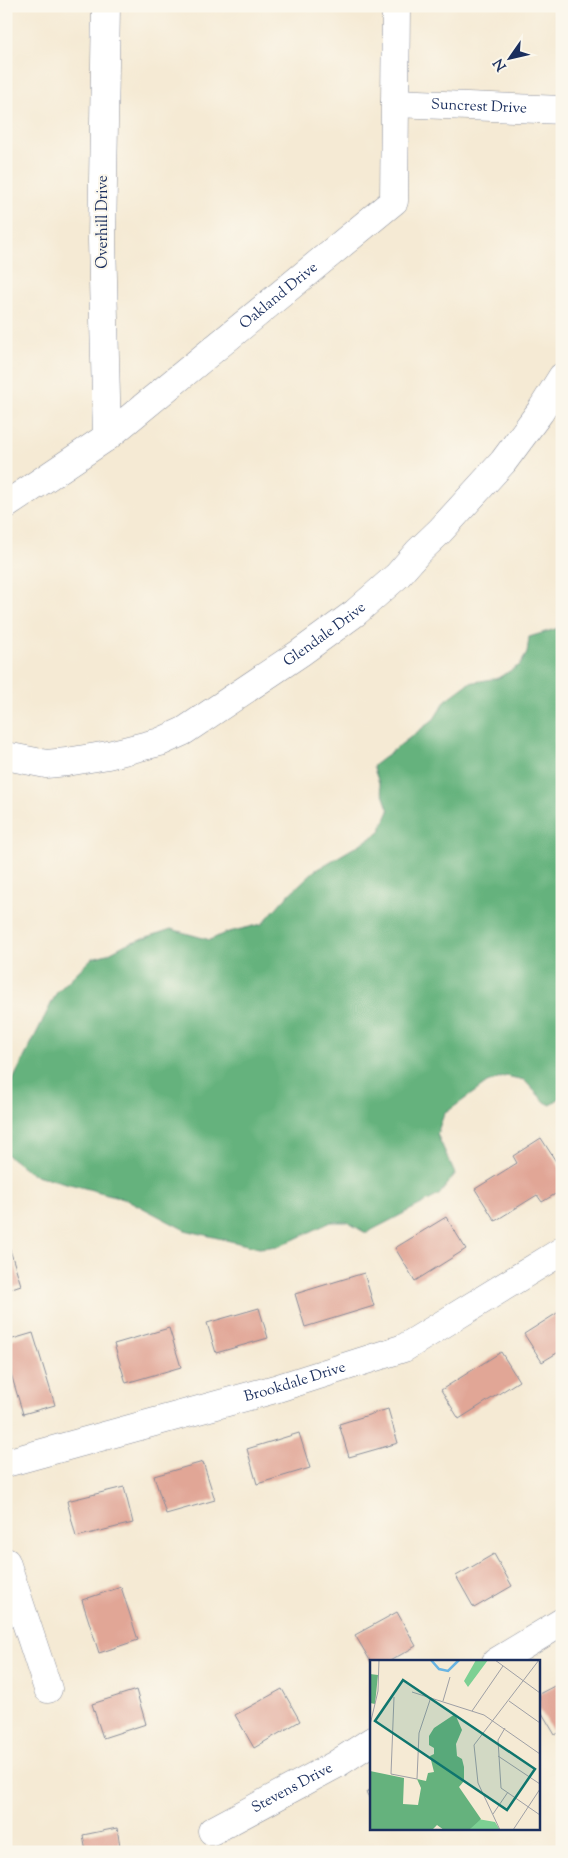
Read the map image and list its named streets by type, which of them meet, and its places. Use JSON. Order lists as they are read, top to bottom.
{
  "streets": {
    "street": [
      "Suncrest Drive",
      "Overhill Drive",
      "Oakland Drive",
      "Glendale Drive",
      "Brookdale Drive",
      "Stevens Drive"
    ]
  },
  "crossings": [
    ["Suncrest Drive", "Oakland Drive"],
    ["Overhill Drive", "Oakland Drive"]
  ],
  "north": "bottom left"
}
